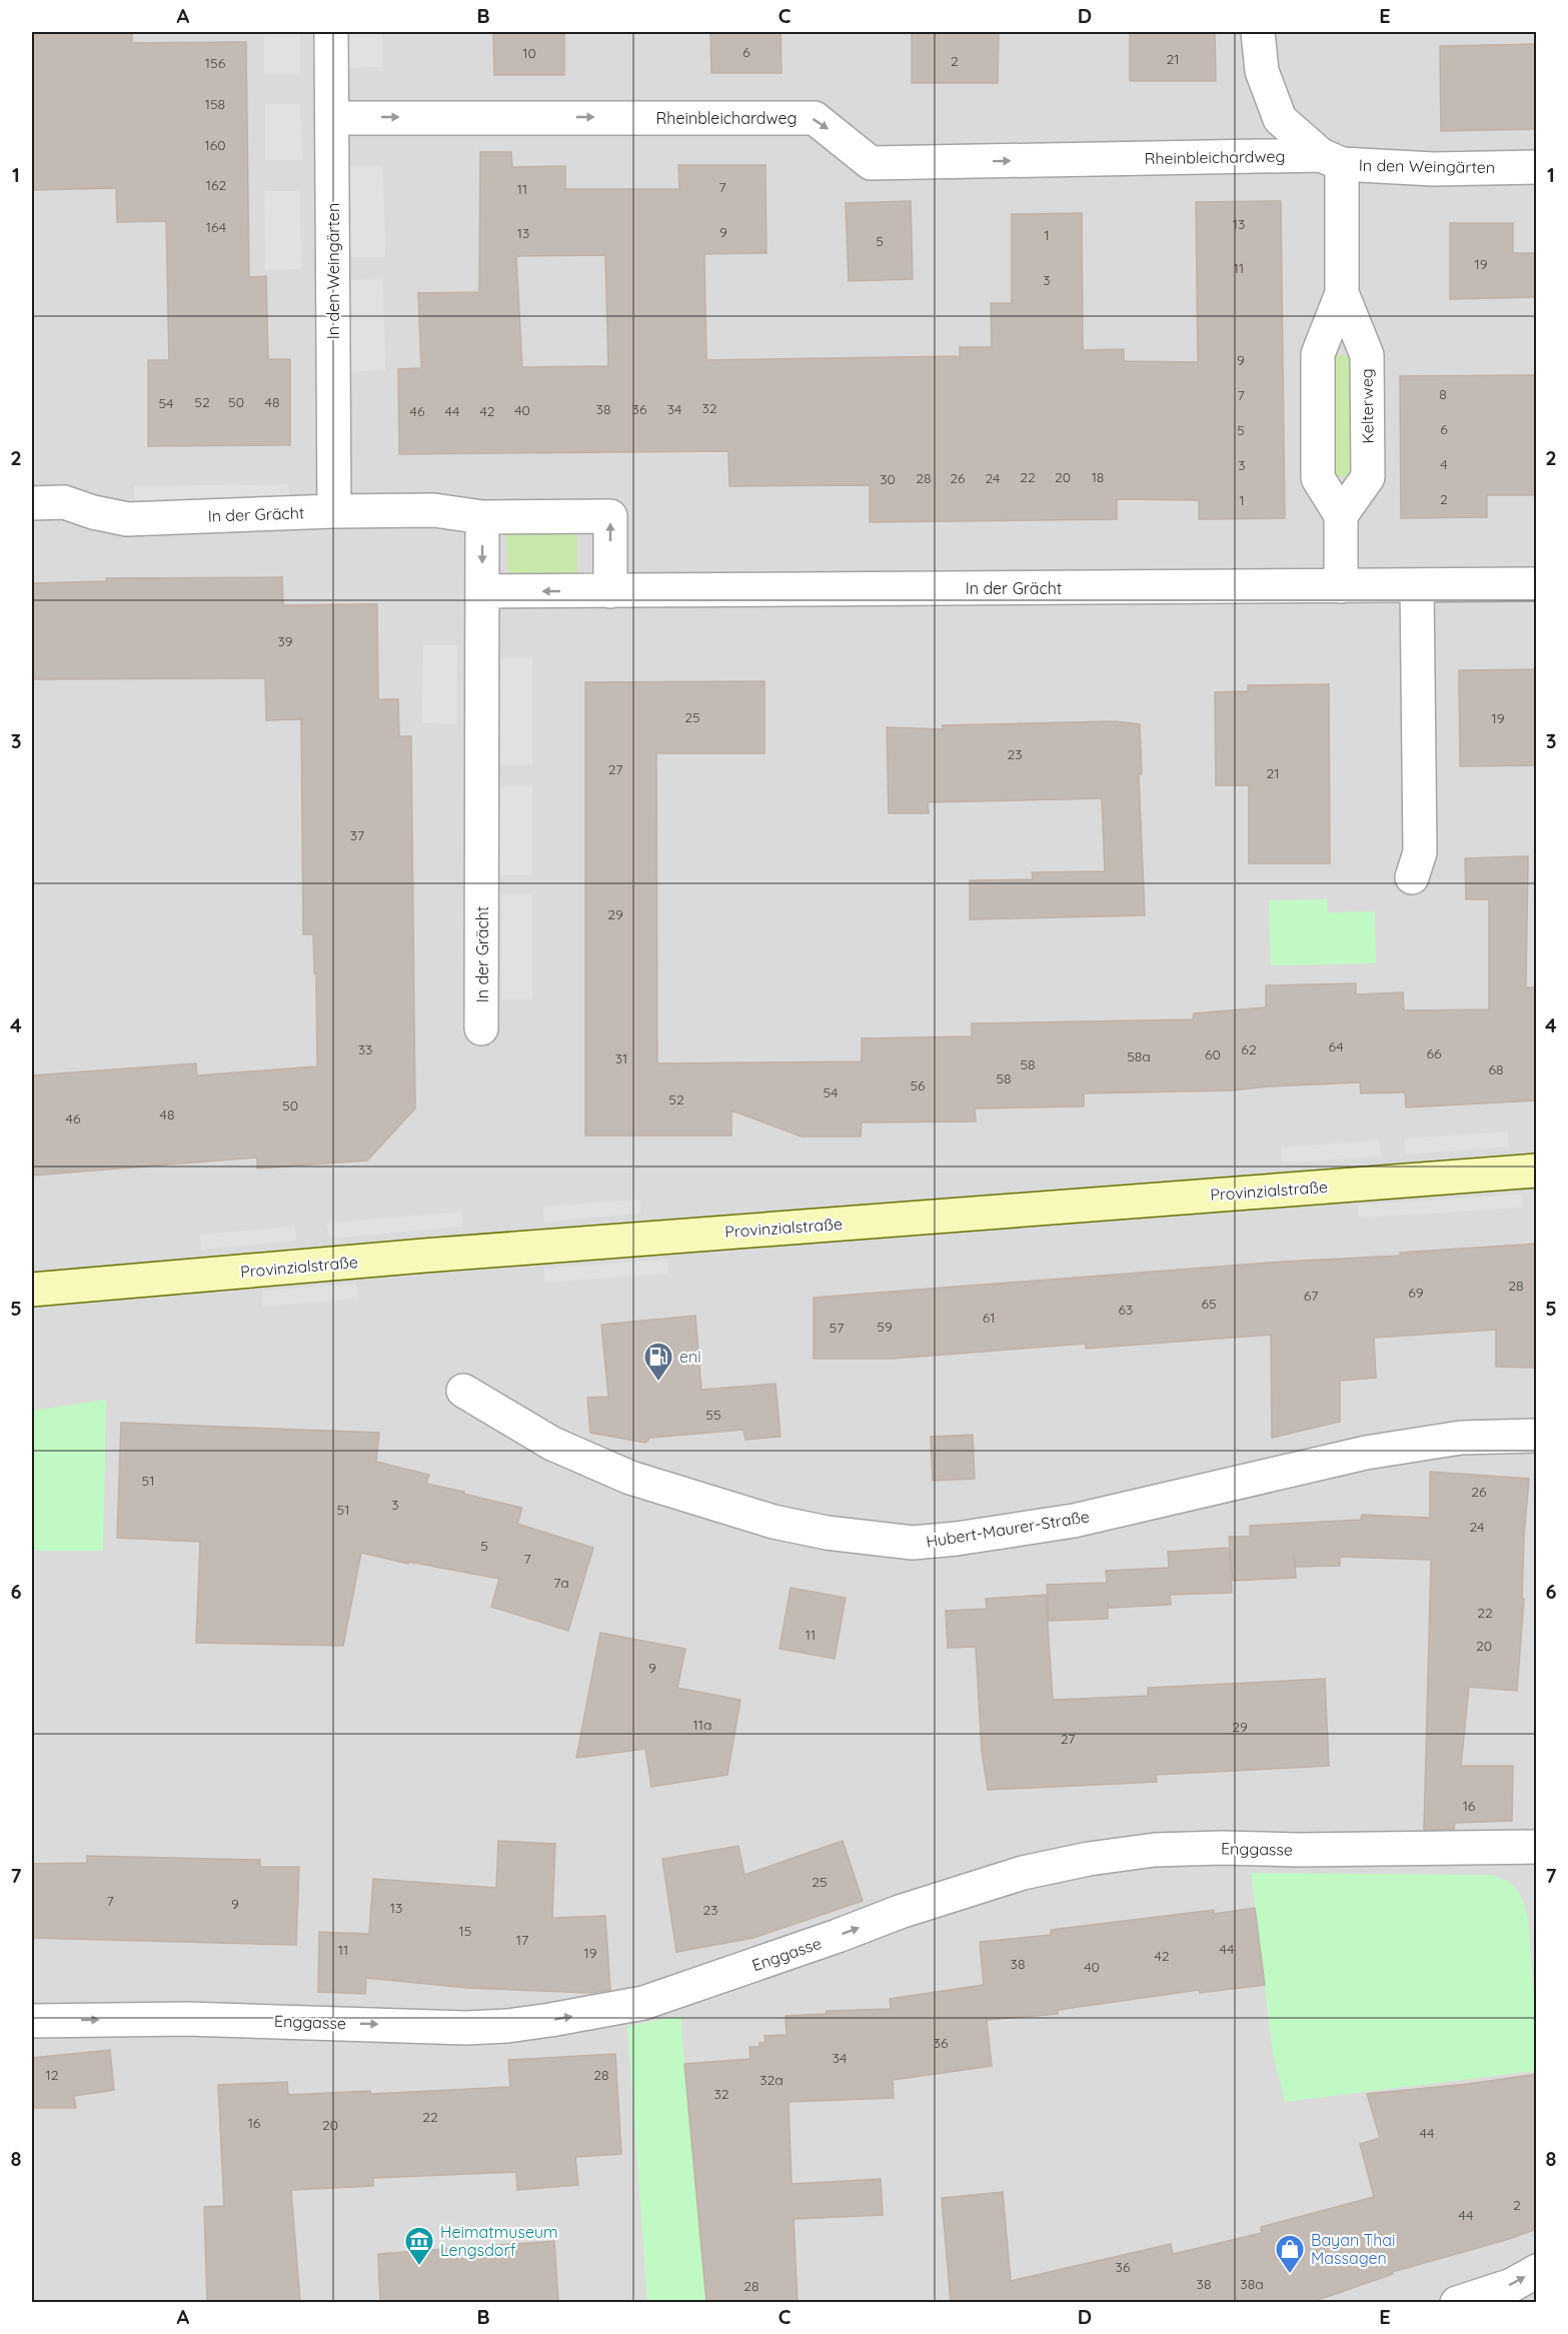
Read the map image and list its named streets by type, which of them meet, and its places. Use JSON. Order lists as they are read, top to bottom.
{
  "streets": {
    "main road": ["Provinzialstraße"],
    "street": [
      "Rheinbleichardweg",
      "In den Weingärten",
      "Kelterweg",
      "In der Grächt",
      "Hubert-Maurer-Straße",
      "Enggasse"
    ]
  },
  "crossings": [
    ["Rheinbleichardweg", "In den Weingärten"],
    ["Rheinbleichardweg", "Kelterweg"],
    ["In den Weingärten", "Kelterweg"],
    ["In den Weingärten", "In der Grächt"]
  ],
  "one_way": ["Rheinbleichardweg", "Enggasse"],
  "places": {
    "fuel station": ["eni"],
    "museum": ["Heimatmuseum Lengsdorf"],
    "shop": ["Bayan Thai Massagen"]
  },
  "house_numbers": [
    "6",
    "10",
    "21",
    "2",
    "156",
    "158",
    "160",
    "162",
    "7",
    "11",
    "13",
    "164",
    "9",
    "13",
    "1",
    "5",
    "19",
    "11",
    "3",
    "9",
    "8",
    "7",
    "52",
    "50",
    "48",
    "54",
    "32",
    "38",
    "36",
    "34",
    "40",
    "46",
    "44",
    "42",
    "6",
    "5",
    "4",
    "3",
    "22",
    "20",
    "18",
    "28",
    "26",
    "24",
    "30",
    "2",
    "1",
    "39",
    "25",
    "19",
    "23",
    "27",
    "21",
    "37",
    "29",
    "64",
    "33",
    "62",
    "66",
    "60",
    "58a",
    "31",
    "58",
    "68",
    "58",
    "56",
    "54",
    "52",
    "50",
    "48",
    "46",
    "28",
    "69",
    "67",
    "65",
    "63",
    "61",
    "59",
    "57",
    "55",
    "51",
    "26",
    "3",
    "51",
    "24",
    "5",
    "7",
    "7a",
    "22",
    "11",
    "20",
    "9",
    "11a",
    "29",
    "27",
    "16",
    "25",
    "7",
    "9",
    "13",
    "23",
    "15",
    "17",
    "44",
    "11",
    "19",
    "42",
    "38",
    "40",
    "36",
    "34",
    "12",
    "28",
    "32a",
    "32",
    "22",
    "16",
    "20",
    "44",
    "2",
    "44",
    "36",
    "38",
    "38a",
    "28"
  ],
  "grid": {
    "columns": [
      "A",
      "B",
      "C",
      "D",
      "E"
    ],
    "rows": [
      "1",
      "2",
      "3",
      "4",
      "5",
      "6",
      "7",
      "8"
    ]
  }
}
